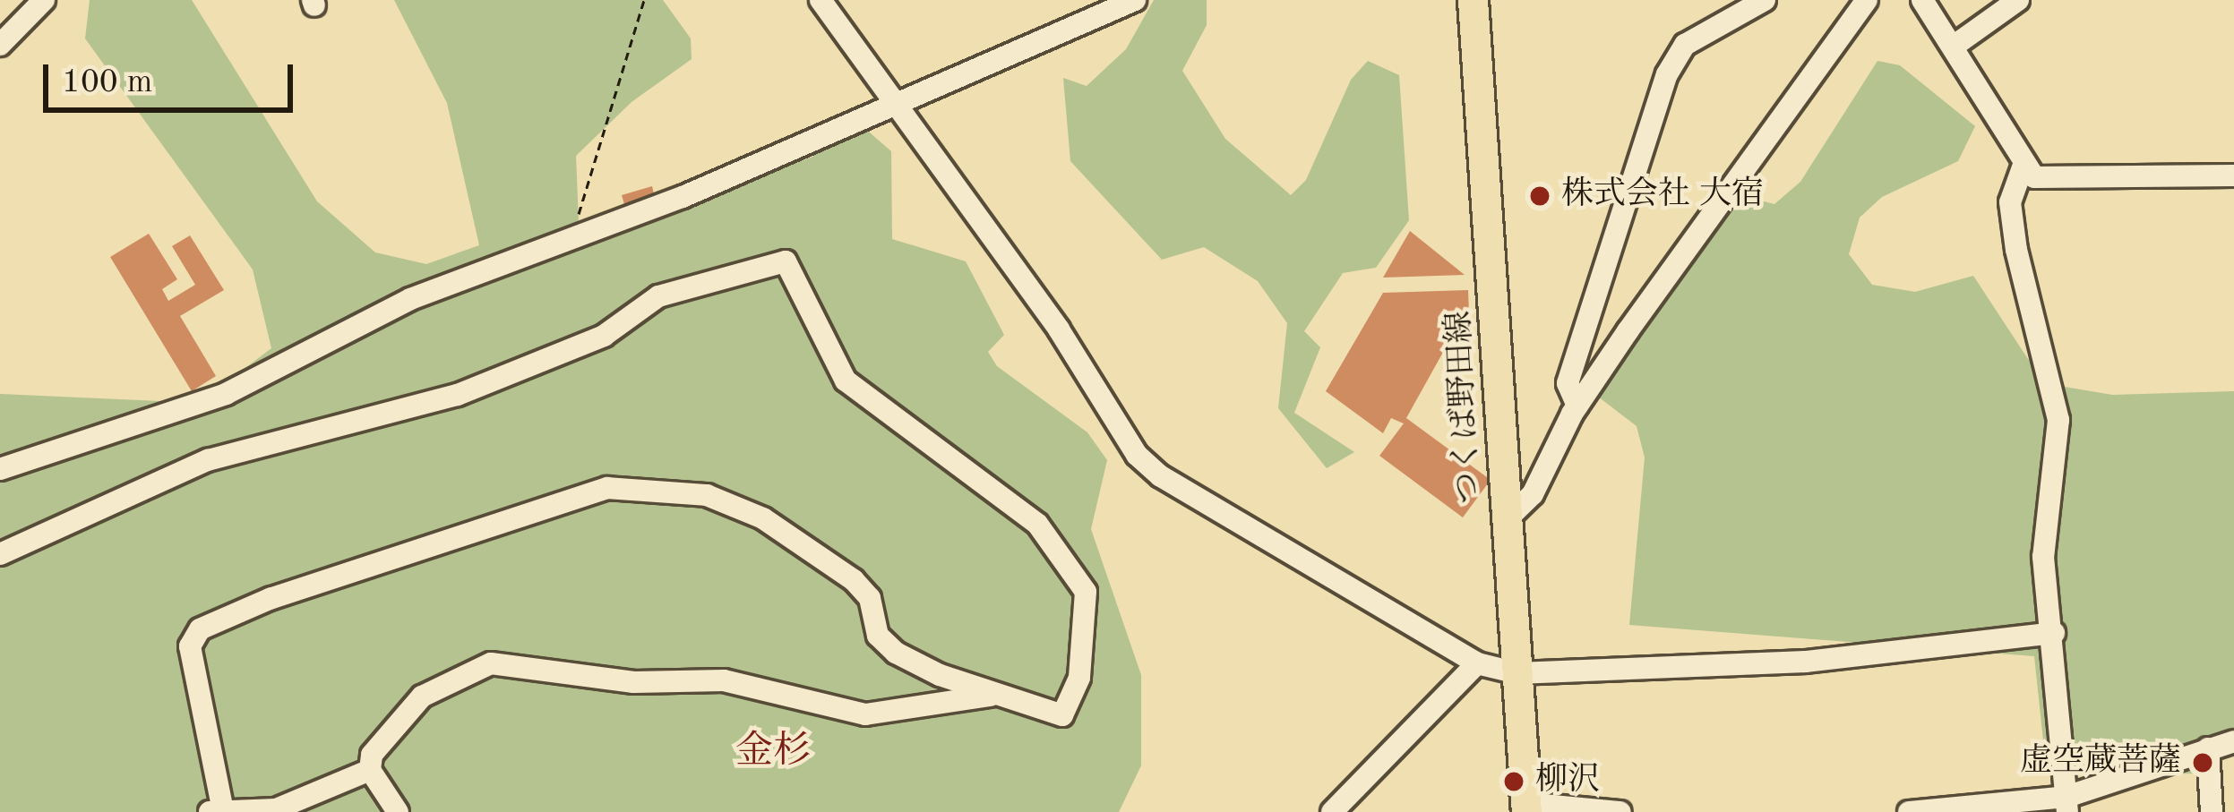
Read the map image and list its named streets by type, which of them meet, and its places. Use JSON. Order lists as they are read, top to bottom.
{
  "streets": {
    "main road": ["つくば野田線"]
  },
  "districts": ["金杉"],
  "places": ["株式会社 大宿", "虚空蔵菩薩", "柳沢"],
  "scale_bar": "100 m"
}
